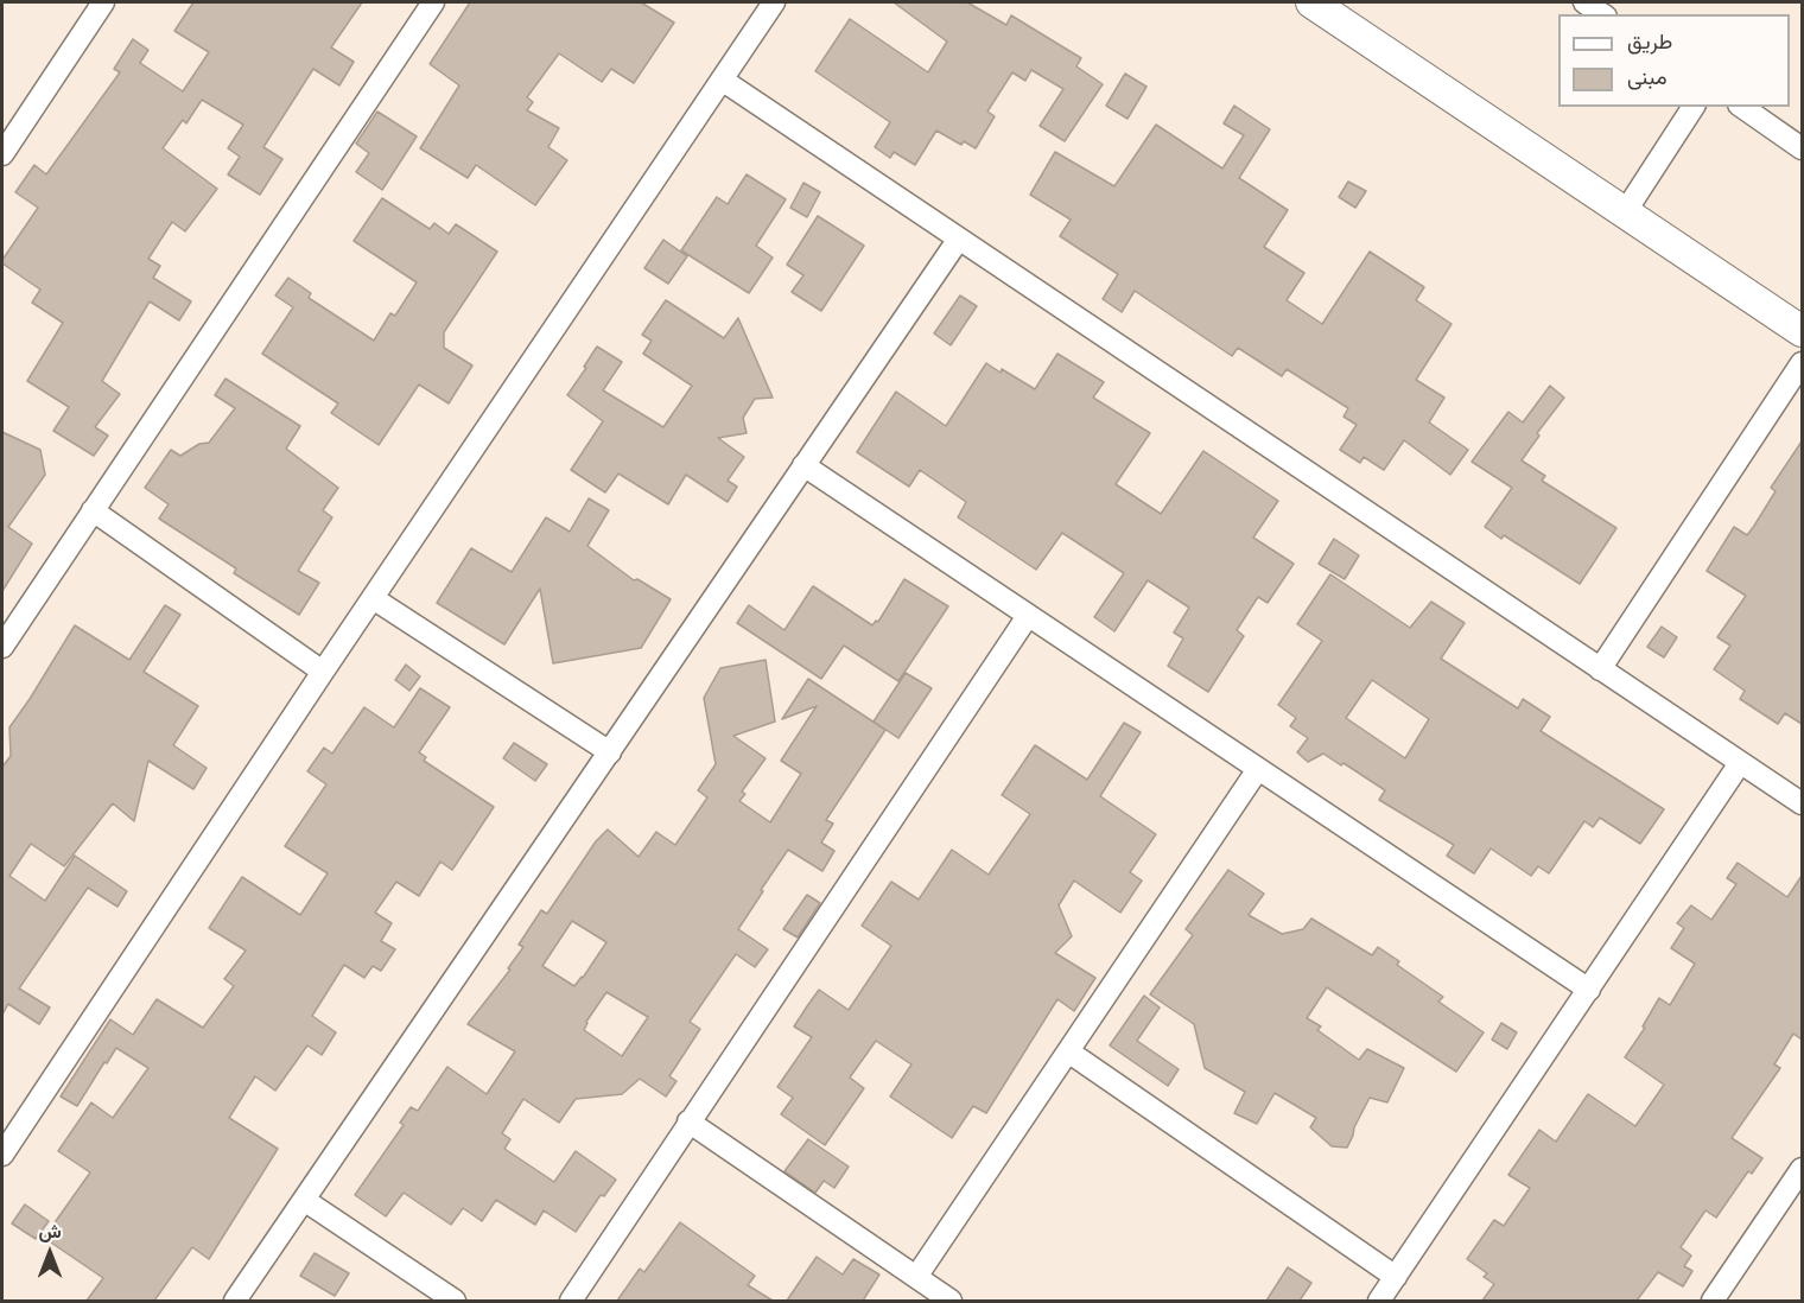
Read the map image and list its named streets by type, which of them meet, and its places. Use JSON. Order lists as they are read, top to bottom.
{
  "legend": ["طريق", "مبنى"],
  "north": "top"
}
